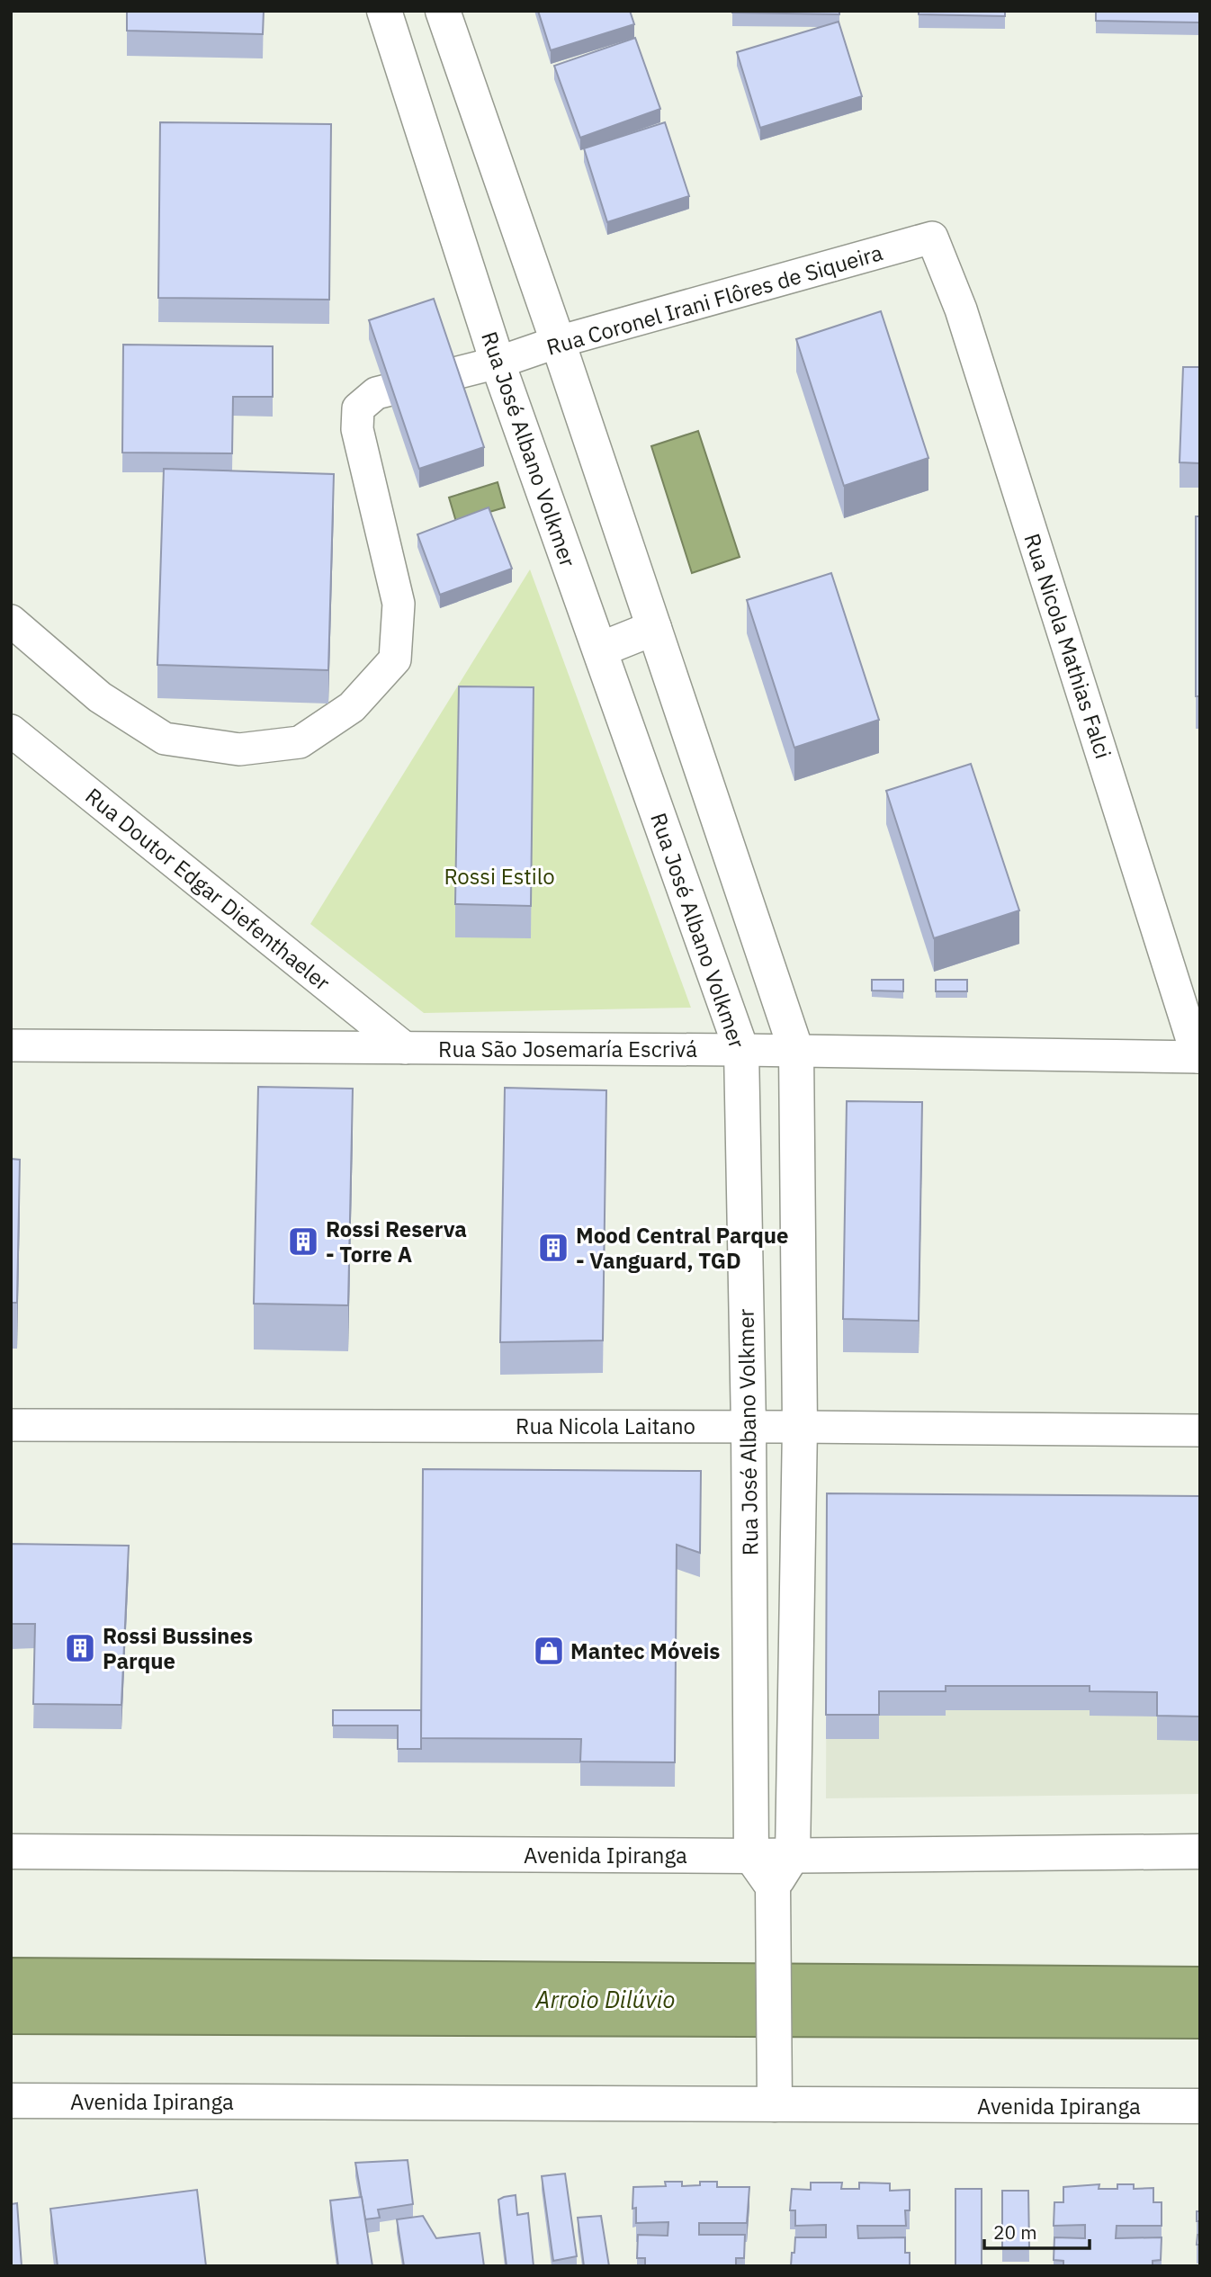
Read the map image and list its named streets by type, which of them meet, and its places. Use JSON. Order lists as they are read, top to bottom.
{
  "streets": {
    "street": [
      "Rua Coronel Irani Flôres de Siqueira",
      "Rua José Albano Volkmer",
      "Rua Nicola Mathias Falci",
      "Rua Doutor Edgar Diefenthaeler",
      "Rua São Josemaría Escrivá",
      "Rua Nicola Laitano",
      "Avenida Ipiranga"
    ]
  },
  "crossings": [
    ["Rua Coronel Irani Flôres de Siqueira", "Rua José Albano Volkmer"],
    ["Rua Coronel Irani Flôres de Siqueira", "Rua Nicola Mathias Falci"],
    ["Rua José Albano Volkmer", "Rua São Josemaría Escrivá"],
    ["Rua José Albano Volkmer", "Rua Nicola Laitano"],
    ["Rua José Albano Volkmer", "Avenida Ipiranga"],
    ["Rua Nicola Mathias Falci", "Rua São Josemaría Escrivá"],
    ["Rua Doutor Edgar Diefenthaeler", "Rua São Josemaría Escrivá"]
  ],
  "water": ["Arroio Dilúvio"],
  "parks": ["Rossi Estilo"],
  "places": {
    "building": ["Rossi Reserva - Torre A", "Mood Central Parque - Vanguard, TGD", "Rossi Bussines Parque"],
    "shop": ["Mantec Móveis"]
  },
  "scale_bar": "20 m"
}
